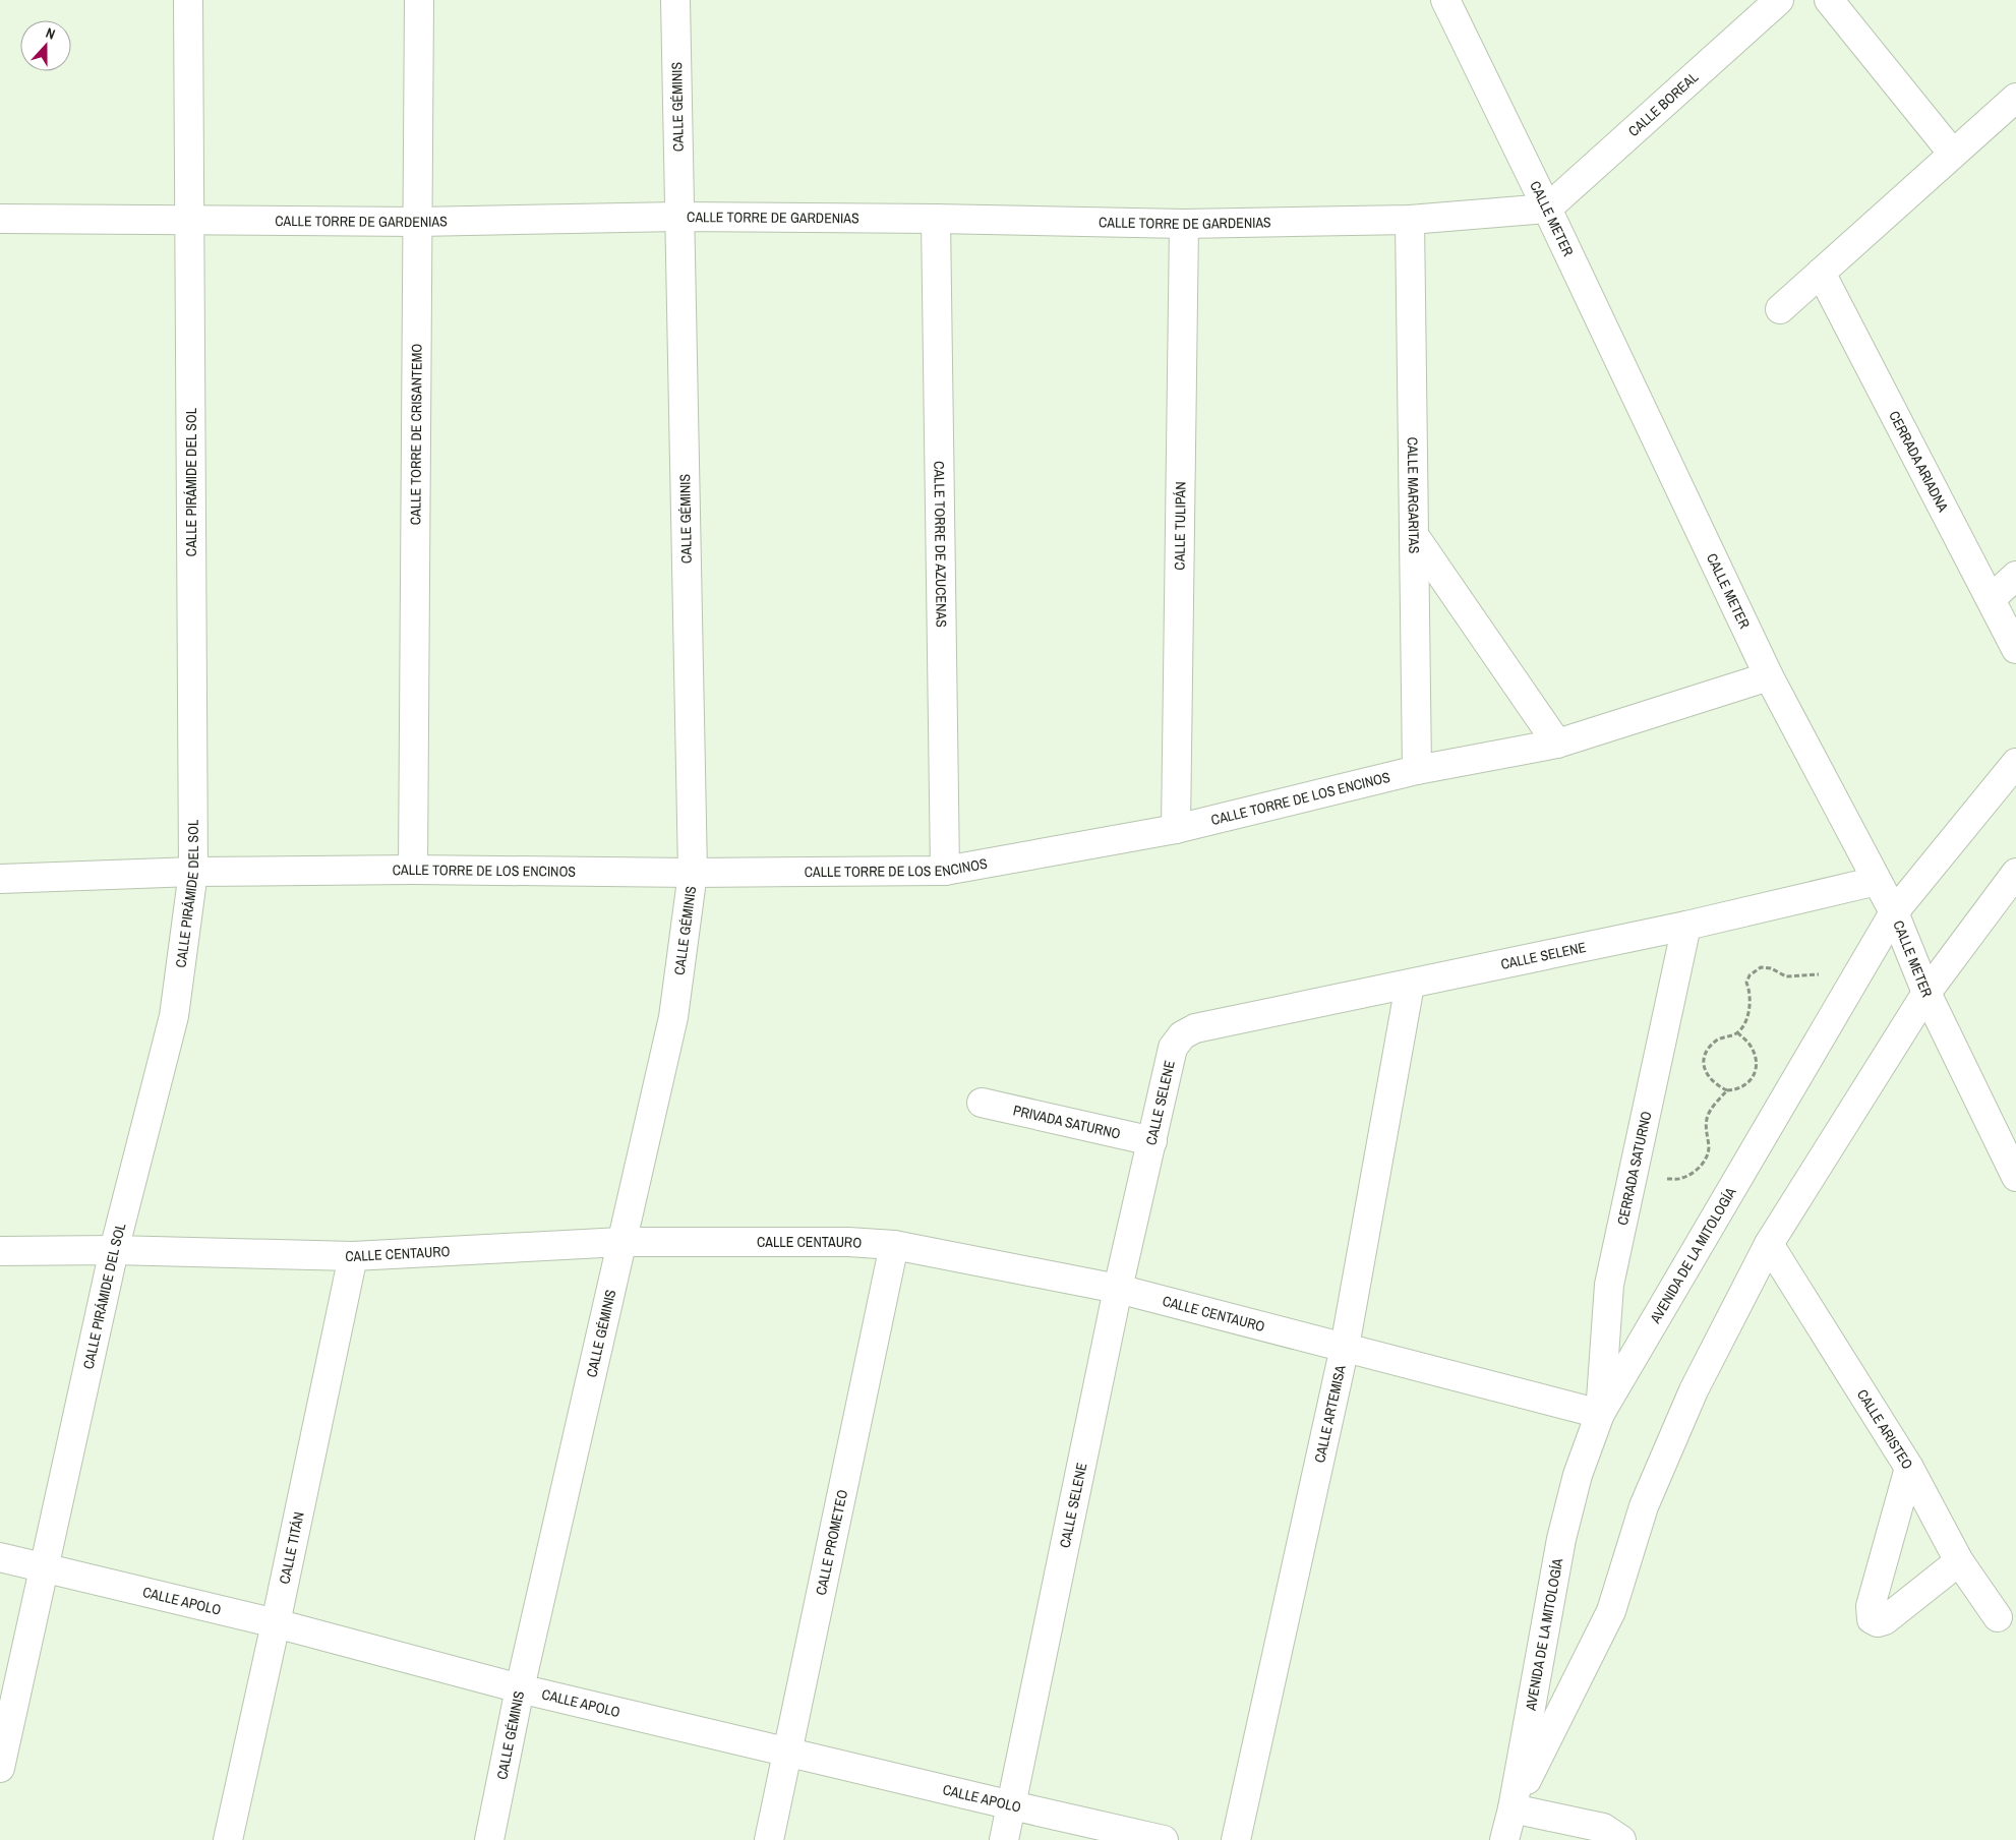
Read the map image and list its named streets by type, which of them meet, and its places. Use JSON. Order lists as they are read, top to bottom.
{
  "streets": {
    "street": [
      "CALLE BOREAL",
      "CALLE GÉMINIS",
      "CALLE TORRE DE GARDENIAS",
      "CALLE METER",
      "CALLE TORRE DE CRISANTEMO",
      "CERRADA ARIADNA",
      "CALLE PIRÁMIDE DEL SOL",
      "CALLE MARGARITAS",
      "CALLE TULIPÁN",
      "CALLE TORRE DE AZUCENAS",
      "CALLE TORRE DE LOS ENCINOS",
      "CALLE SELENE",
      "PRIVADA SATURNO",
      "CERRADA SATURNO",
      "CALLE CENTAURO",
      "AVENIDA DE LA MITOLOGÍA",
      "CALLE ARTEMISA",
      "CALLE ARISTEO",
      "CALLE PROMETEO",
      "CALLE TITÁN",
      "CALLE APOLO"
    ]
  },
  "crossings": [
    ["CALLE BOREAL", "CALLE TORRE DE GARDENIAS"],
    ["CALLE BOREAL", "CALLE METER"],
    ["CALLE GÉMINIS", "CALLE TORRE DE GARDENIAS"],
    ["CALLE GÉMINIS", "CALLE TORRE DE LOS ENCINOS"],
    ["CALLE GÉMINIS", "CALLE CENTAURO"],
    ["CALLE GÉMINIS", "CALLE APOLO"],
    ["CALLE TORRE DE GARDENIAS", "CALLE METER"],
    ["CALLE TORRE DE GARDENIAS", "CALLE TORRE DE CRISANTEMO"],
    ["CALLE TORRE DE GARDENIAS", "CALLE PIRÁMIDE DEL SOL"],
    ["CALLE TORRE DE GARDENIAS", "CALLE MARGARITAS"],
    ["CALLE TORRE DE GARDENIAS", "CALLE TULIPÁN"],
    ["CALLE TORRE DE GARDENIAS", "CALLE TORRE DE AZUCENAS"],
    ["CALLE METER", "CALLE TORRE DE LOS ENCINOS"],
    ["CALLE METER", "CALLE SELENE"],
    ["CALLE METER", "AVENIDA DE LA MITOLOGÍA"],
    ["CALLE TORRE DE CRISANTEMO", "CALLE TORRE DE LOS ENCINOS"],
    ["CALLE PIRÁMIDE DEL SOL", "CALLE TORRE DE LOS ENCINOS"],
    ["CALLE PIRÁMIDE DEL SOL", "CALLE CENTAURO"],
    ["CALLE PIRÁMIDE DEL SOL", "CALLE APOLO"],
    ["CALLE MARGARITAS", "CALLE TORRE DE LOS ENCINOS"],
    ["CALLE TULIPÁN", "CALLE TORRE DE LOS ENCINOS"],
    ["CALLE TORRE DE AZUCENAS", "CALLE TORRE DE LOS ENCINOS"],
    ["CALLE SELENE", "PRIVADA SATURNO"],
    ["CALLE SELENE", "CERRADA SATURNO"],
    ["CALLE SELENE", "CALLE CENTAURO"],
    ["CALLE SELENE", "CALLE ARTEMISA"],
    ["CALLE SELENE", "CALLE APOLO"],
    ["CERRADA SATURNO", "CALLE CENTAURO"],
    ["CERRADA SATURNO", "AVENIDA DE LA MITOLOGÍA"],
    ["CALLE CENTAURO", "AVENIDA DE LA MITOLOGÍA"],
    ["CALLE CENTAURO", "CALLE ARTEMISA"],
    ["CALLE CENTAURO", "CALLE PROMETEO"],
    ["CALLE CENTAURO", "CALLE TITÁN"],
    ["AVENIDA DE LA MITOLOGÍA", "CALLE ARISTEO"],
    ["CALLE PROMETEO", "CALLE APOLO"],
    ["CALLE TITÁN", "CALLE APOLO"]
  ],
  "north": "top"
}
